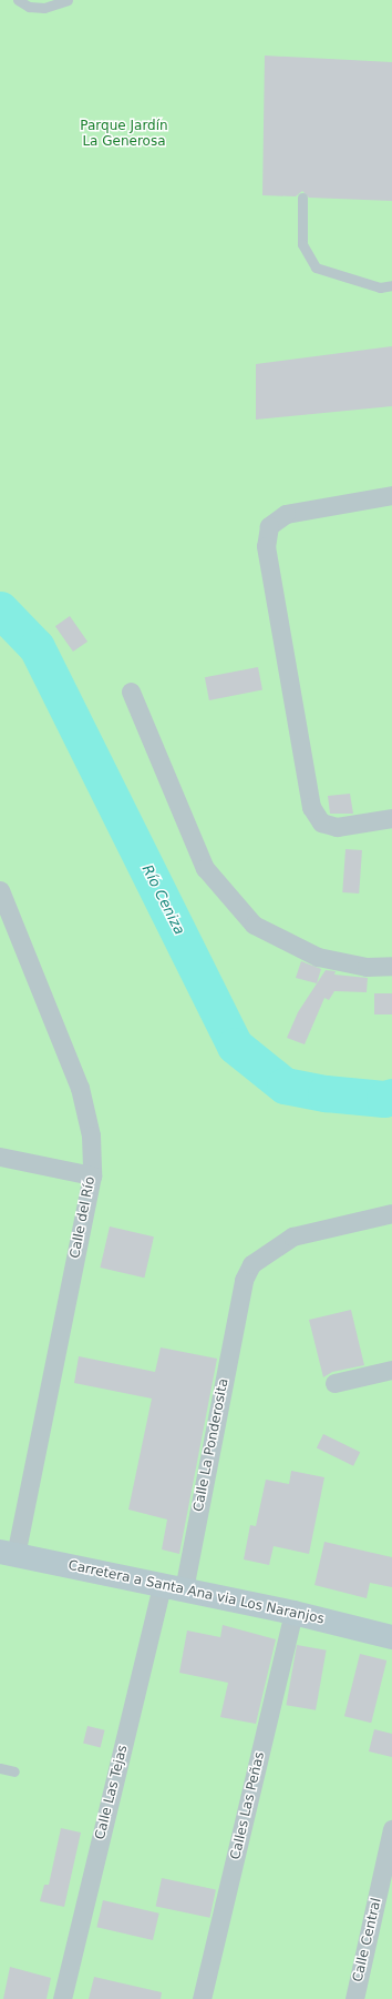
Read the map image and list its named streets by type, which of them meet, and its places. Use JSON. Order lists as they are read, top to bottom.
{
  "streets": {
    "main road": ["Carretera a Santa Ana via Los Naranjos"],
    "street": [
      "Calle del Río",
      "Calle La Ponderosita",
      "Calle Las Tejas",
      "Calles Las Peñas",
      "Calle Central"
    ]
  },
  "crossings": [
    ["Calle del Río", "Carretera a Santa Ana via Los Naranjos"],
    ["Calle La Ponderosita", "Carretera a Santa Ana via Los Naranjos"],
    ["Calle La Ponderosita", "Calle Las Tejas"],
    ["Carretera a Santa Ana via Los Naranjos", "Calle Las Tejas"],
    ["Carretera a Santa Ana via Los Naranjos", "Calles Las Peñas"]
  ],
  "water": ["Río Ceniza"],
  "parks": ["Parque Jardín La Generosa"]
}
